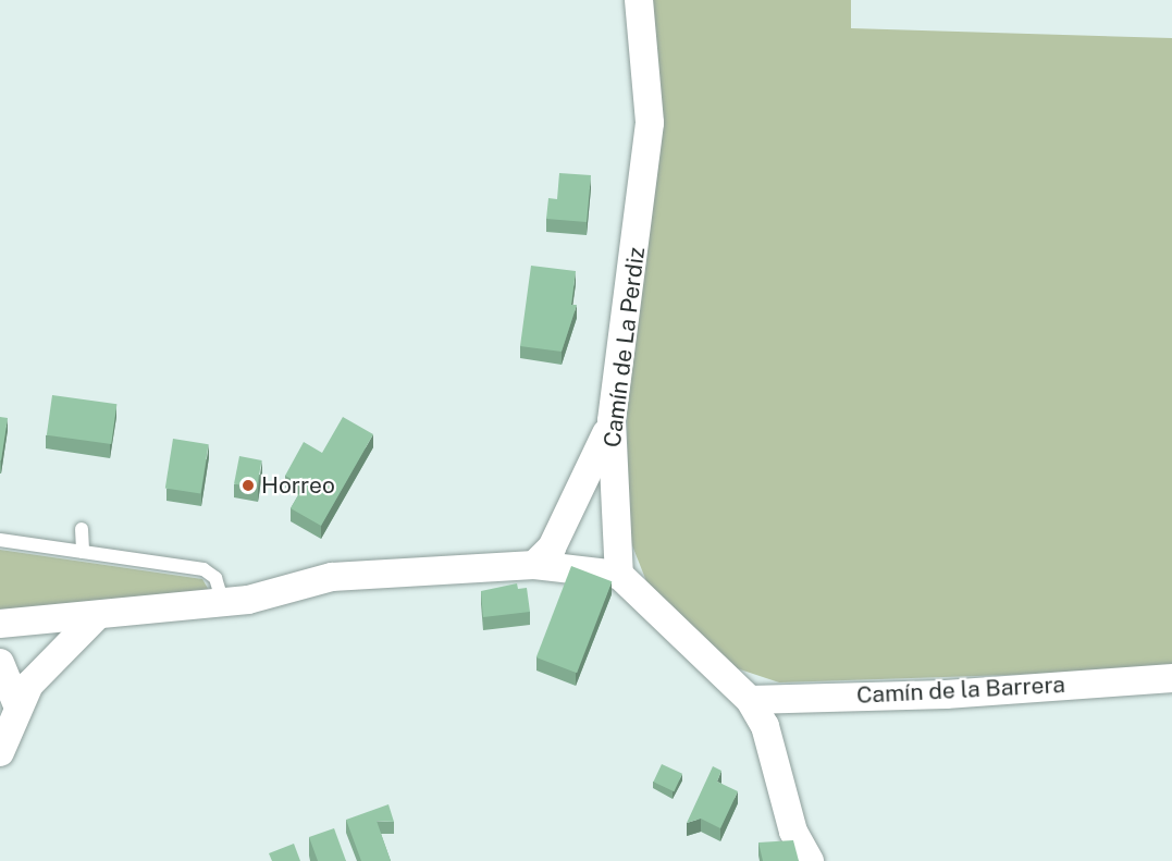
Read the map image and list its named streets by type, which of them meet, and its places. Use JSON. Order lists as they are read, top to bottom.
{
  "streets": {
    "street": ["Camín de La Perdiz", "Camín de la Barrera"]
  },
  "places": ["Horreo"]
}
